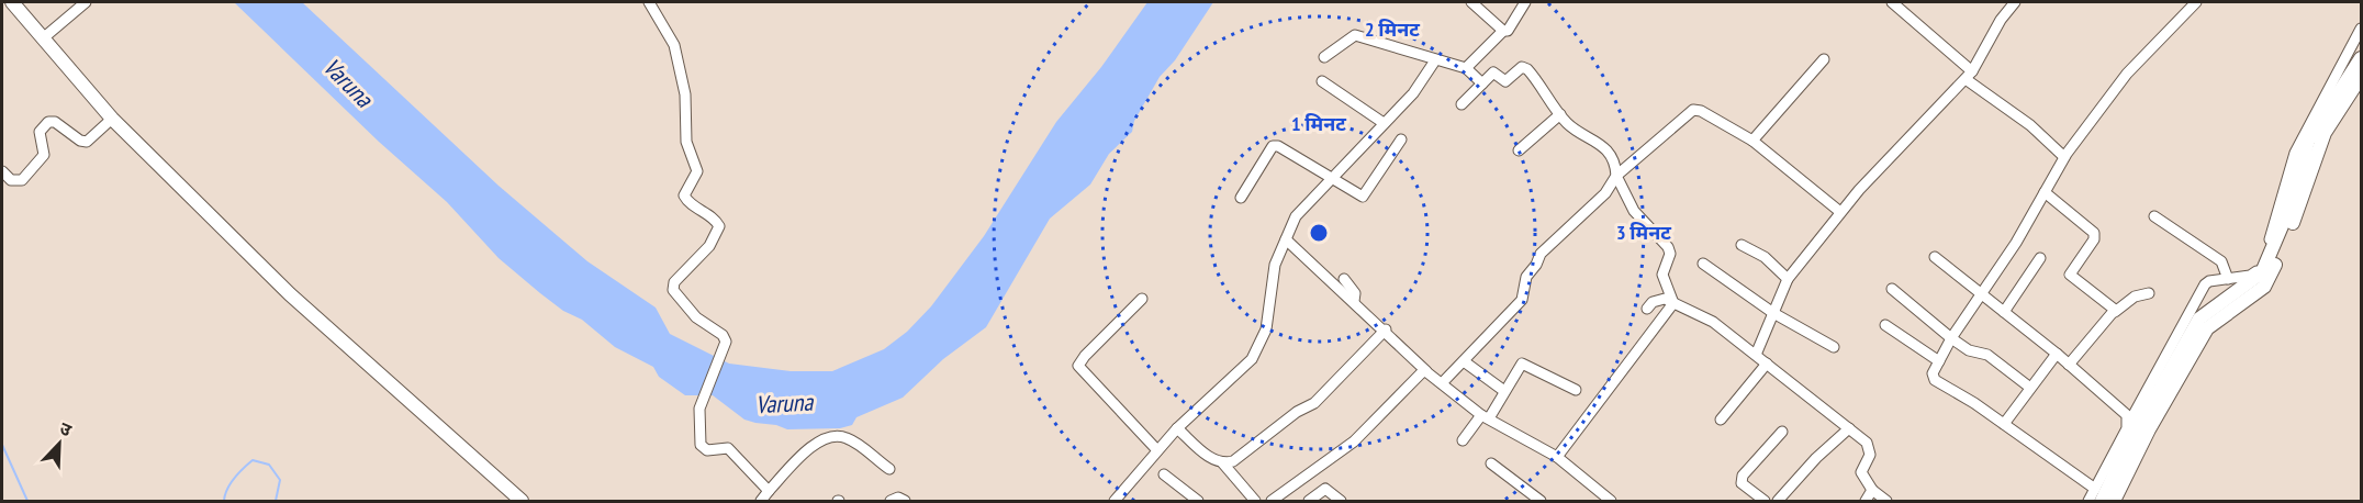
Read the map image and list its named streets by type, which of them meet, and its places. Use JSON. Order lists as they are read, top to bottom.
{
  "water": ["Varuna"],
  "north": "top right",
  "rings": ["2 मिनट", "1 मिनट", "3 मिनट"]
}
